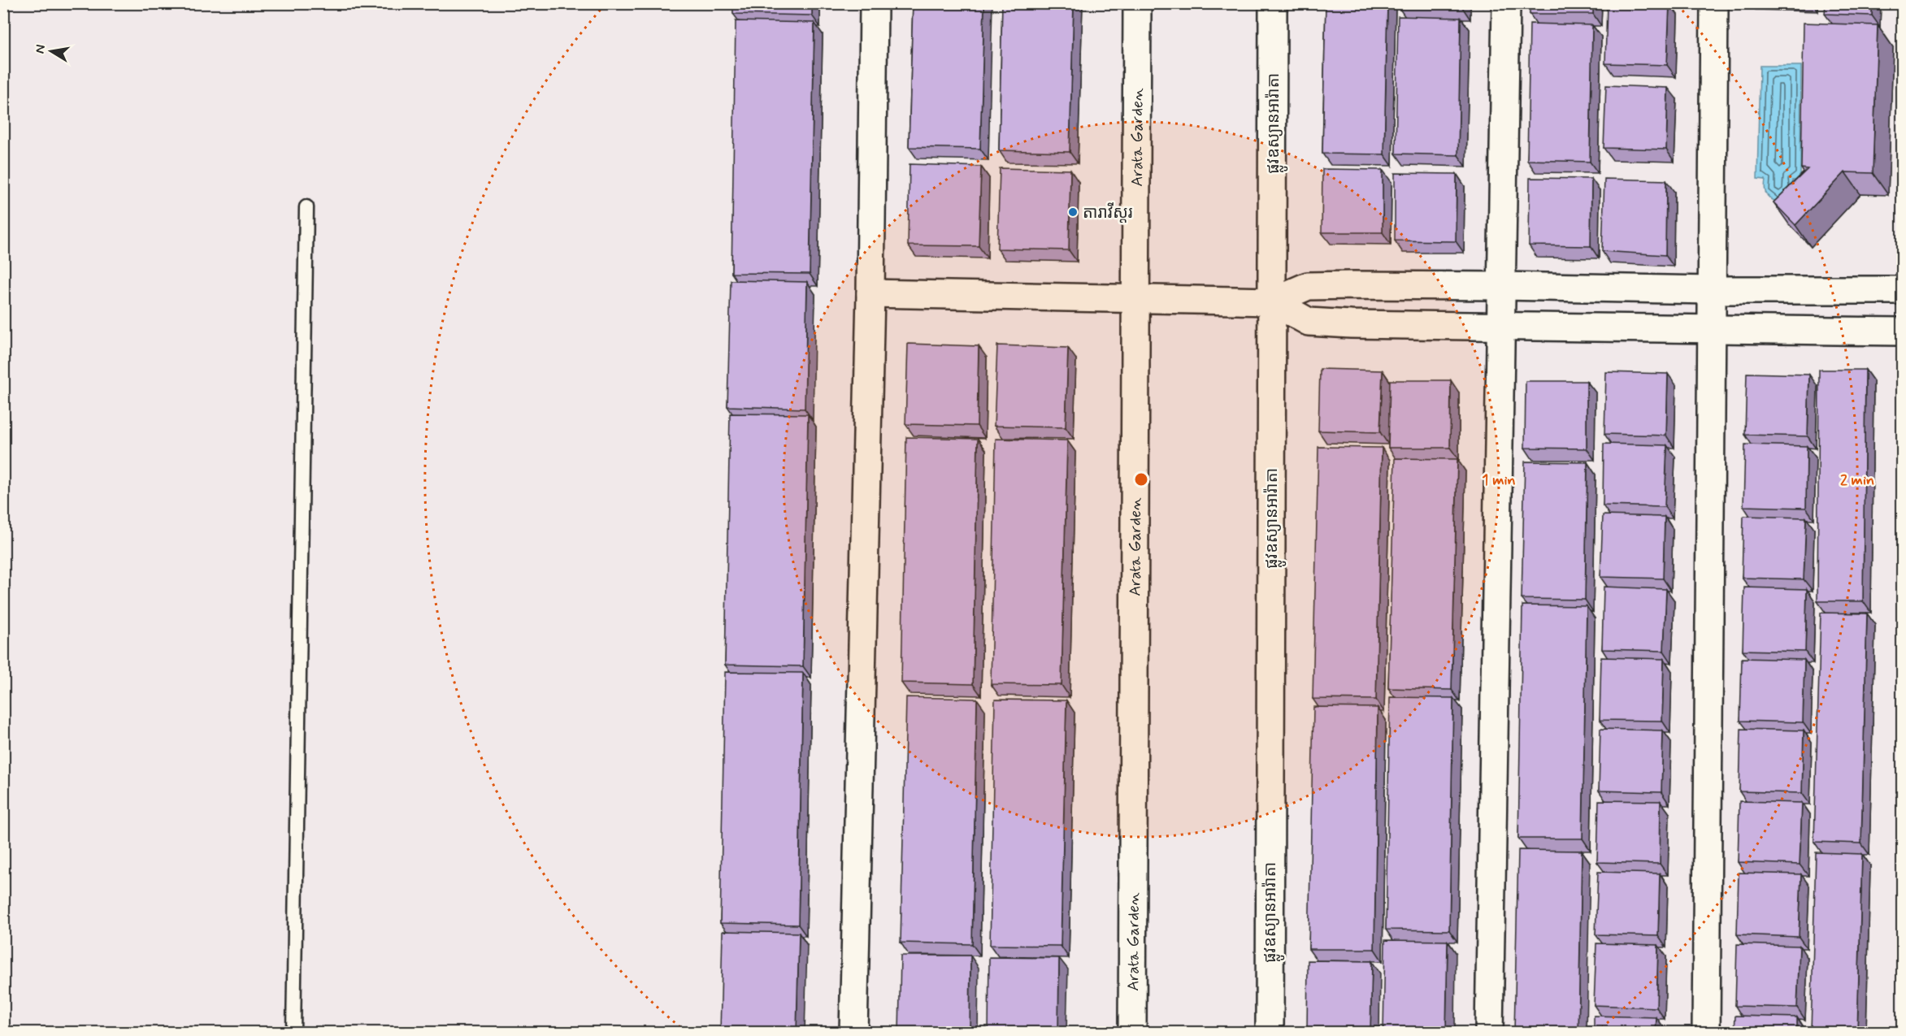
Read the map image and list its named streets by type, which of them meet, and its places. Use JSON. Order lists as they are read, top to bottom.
{
  "streets": {
    "street": ["ផ្លូវឧស្យានអារ៉ាតា", "Arata Garden"]
  },
  "places": ["តារាវីស្តរ"],
  "north": "left",
  "rings": ["1 min", "2 min"]
}
